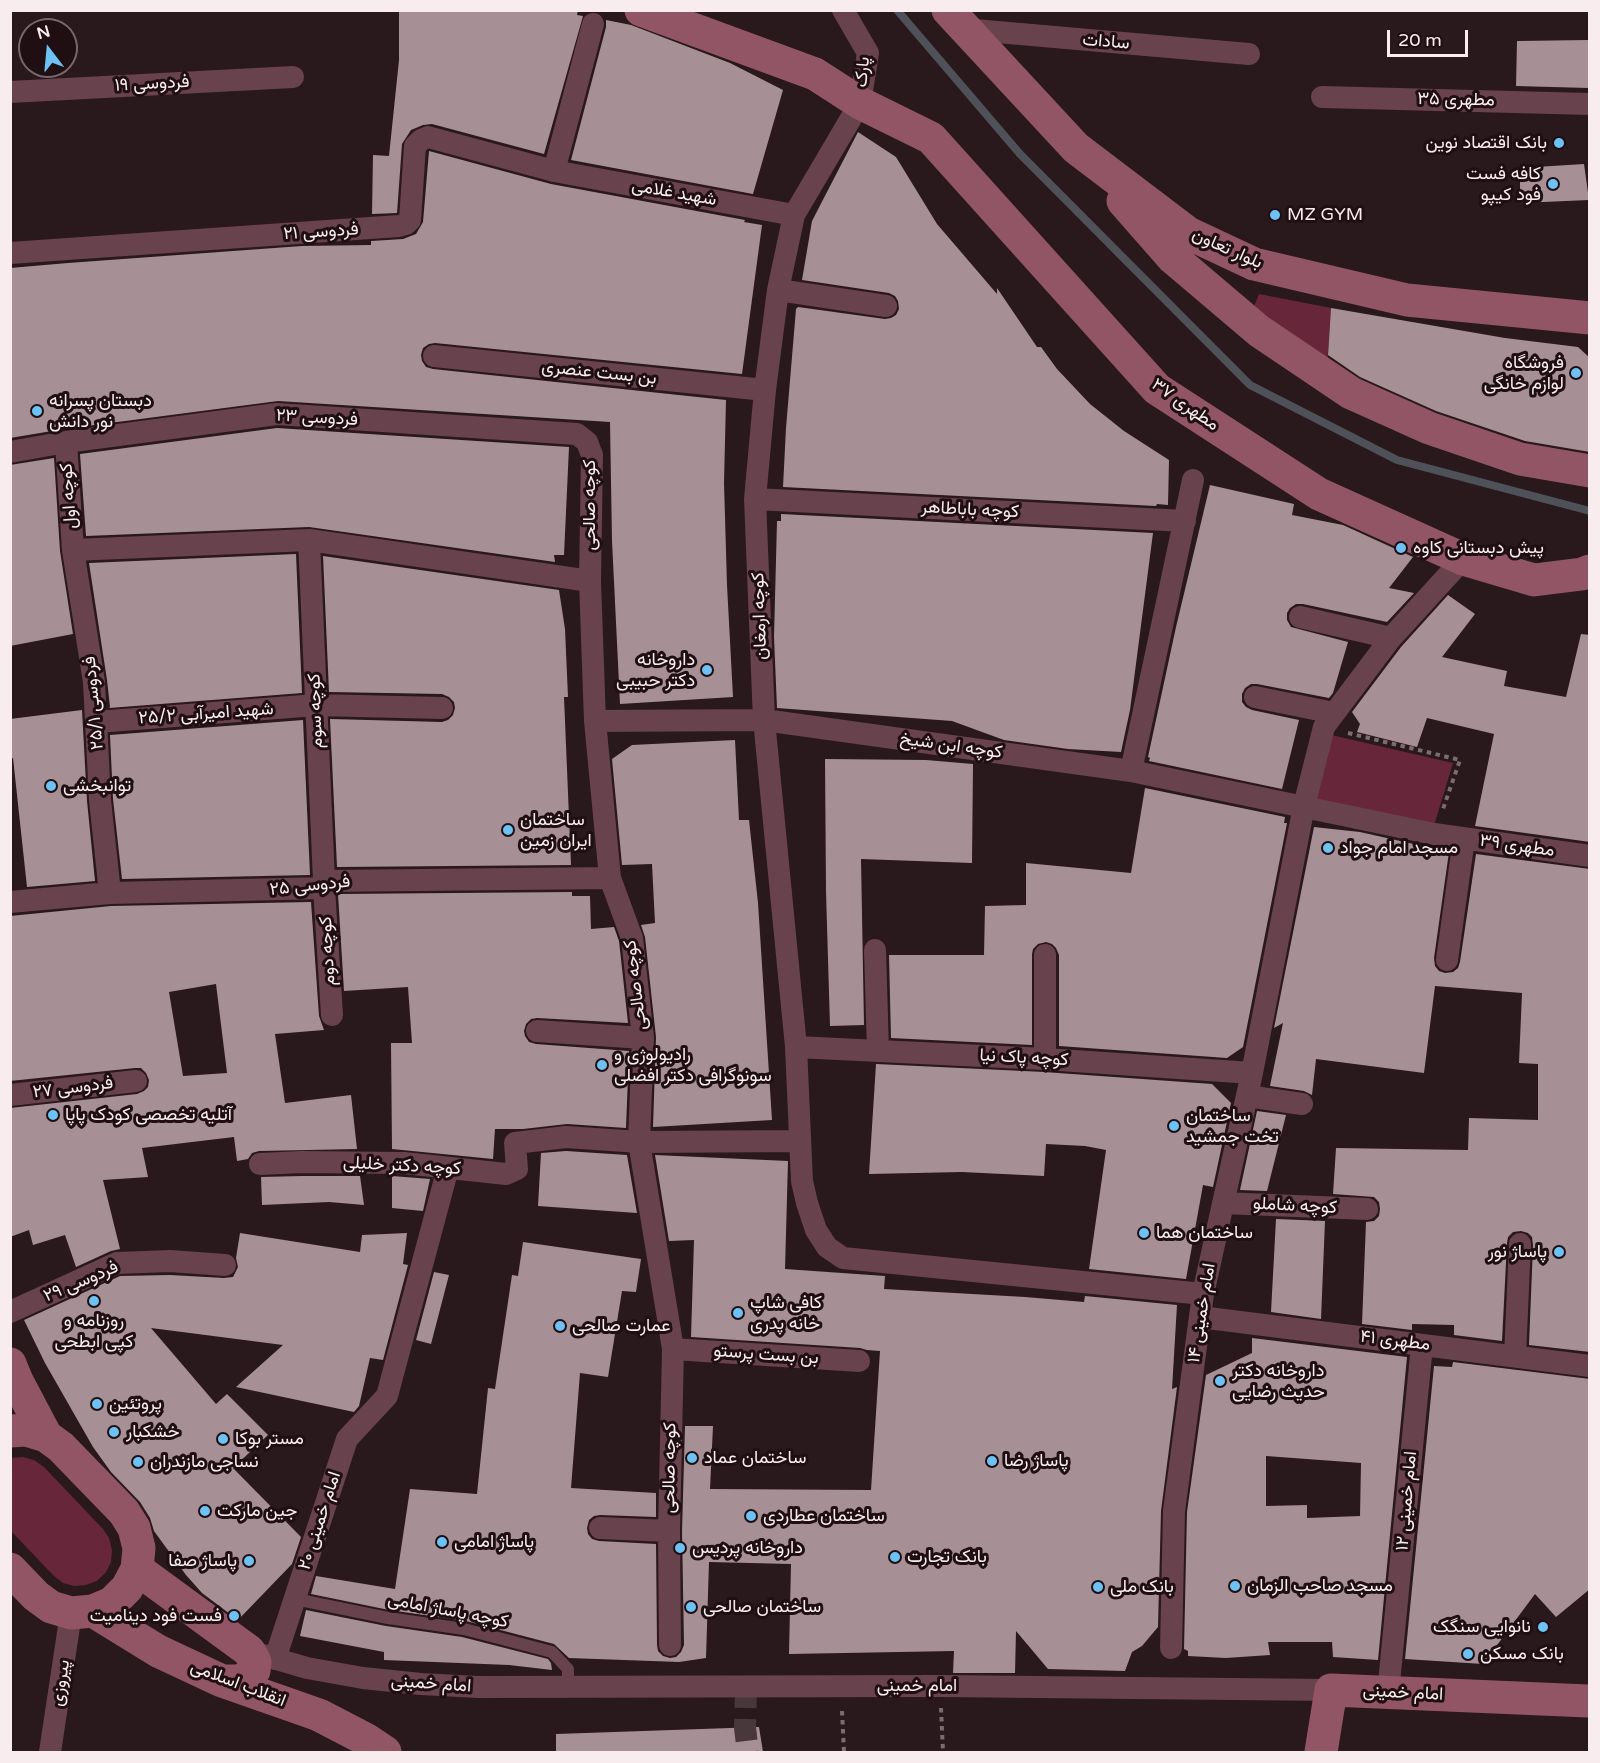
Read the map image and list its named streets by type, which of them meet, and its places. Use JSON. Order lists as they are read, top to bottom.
{
  "streets": {
    "street": [
      "سادات",
      "پارک",
      "فردوسی ۱۹",
      "مطهری ۳۵",
      "شهید غلامی",
      "فردوسی ۲۱",
      "بلوار تعاون",
      "بن بست عنصری",
      "مطهری ۳۷",
      "فردوسی ۲۳",
      "کوچه اول",
      "کوچه صالحی",
      "کوچه باباطاهر",
      "کوچه ارمغان",
      "فردوسی ۲۵/۱",
      "کوچه سوم",
      "شهید امیرآبی ۲۵/۲",
      "کوچه ابن شیخ",
      "مطهری ۳۹",
      "فردوسی ۲۵",
      "کوچه دوم",
      "کوچه پاک نیا",
      "فردوسی ۲۷",
      "کوچه دکتر خلیلی",
      "کوچه شاملو",
      "فردوسی ۲۹",
      "امام خمینی ۱۴",
      "مطهری ۴۱",
      "بن بست پرستو",
      "امام خمینی ۱۲",
      "امام خمینی ۲۰",
      "پیروزی",
      "انقلاب اسلامی",
      "امام خمینی"
    ],
    "lane": ["کوچه پاساژ امامی"]
  },
  "crossings": [
    ["سادات", "بلوار تعاون"],
    ["پارک", "مطهری ۳۷"],
    ["پارک", "کوچه ارمغان"],
    ["شهید غلامی", "فردوسی ۲۱"],
    ["شهید غلامی", "کوچه ارمغان"],
    ["بن بست عنصری", "کوچه ارمغان"],
    ["مطهری ۳۷", "کوچه ارمغان"],
    ["فردوسی ۲۳", "کوچه اول"],
    ["فردوسی ۲۳", "کوچه صالحی"],
    ["کوچه اول", "فردوسی ۲۵/۱"],
    ["کوچه صالحی", "کوچه ابن شیخ"],
    ["کوچه صالحی", "فردوسی ۲۵"],
    ["کوچه صالحی", "کوچه دکتر خلیلی"],
    ["کوچه صالحی", "بن بست پرستو"],
    ["کوچه باباطاهر", "کوچه ارمغان"],
    ["کوچه ارمغان", "کوچه ابن شیخ"],
    ["کوچه ارمغان", "کوچه پاک نیا"],
    ["کوچه ارمغان", "امام خمینی ۱۴"],
    ["فردوسی ۲۵/۱", "شهید امیرآبی ۲۵/۲"],
    ["فردوسی ۲۵/۱", "فردوسی ۲۵"],
    ["کوچه سوم", "شهید امیرآبی ۲۵/۲"],
    ["کوچه سوم", "فردوسی ۲۵"],
    ["کوچه سوم", "کوچه دوم"],
    ["کوچه ابن شیخ", "مطهری ۳۹"],
    ["کوچه ابن شیخ", "امام خمینی ۱۴"],
    ["مطهری ۳۹", "امام خمینی ۱۴"],
    ["فردوسی ۲۵", "کوچه دوم"],
    ["کوچه پاک نیا", "امام خمینی ۱۴"],
    ["کوچه دکتر خلیلی", "امام خمینی ۲۰"],
    ["کوچه شاملو", "امام خمینی ۱۴"],
    ["امام خمینی ۱۴", "مطهری ۴۱"],
    ["مطهری ۴۱", "امام خمینی ۱۲"],
    ["امام خمینی ۱۲", "امام خمینی"],
    ["امام خمینی ۲۰", "کوچه پاساژ امامی"],
    ["امام خمینی ۲۰", "امام خمینی"],
    ["کوچه پاساژ امامی", "امام خمینی"],
    ["پیروزی", "انقلاب اسلامی"]
  ],
  "places": [
    "بانک اقتصاد نوین",
    "کافه فست فود کیپو",
    "MZ GYM",
    "فروشگاه لوازم خانگی",
    "دبستان پسرانه نور دانش",
    "پیش دبستانی کاوه",
    "داروخانه دکتر حبیبی",
    "توانبخشی",
    "ساختمان ایران زمین",
    "مسجد امام جواد",
    "رادیولوژی و سونوگرافی دکتر افضلی",
    "آتلیه تخصصی کودک پاپا",
    "ساختمان تخت جمشید",
    "ساختمان هما",
    "پاساژ نور",
    "روزنامه و کپی ابطحی",
    "کافی شاپ خانه پدری",
    "عمارت صالحی",
    "داروخانه دکتر حدیث رضایی",
    "پروتئین",
    "خشکبار",
    "مستر بوکا",
    "ساختمان عماد",
    "پاساژ رضا",
    "نساجی مازندران",
    "جین مارکت",
    "ساختمان عطاردی",
    "پاساژ امامی",
    "داروخانه پردیس",
    "بانک تجارت",
    "پاساژ صفا",
    "مسجد صاحب الزمان",
    "بانک ملی",
    "ساختمان صالحی",
    "فست فود دینامیت",
    "نانوایی سنگک",
    "بانک مسکن"
  ],
  "scale_bar": "20 m",
  "north": "top"
}
